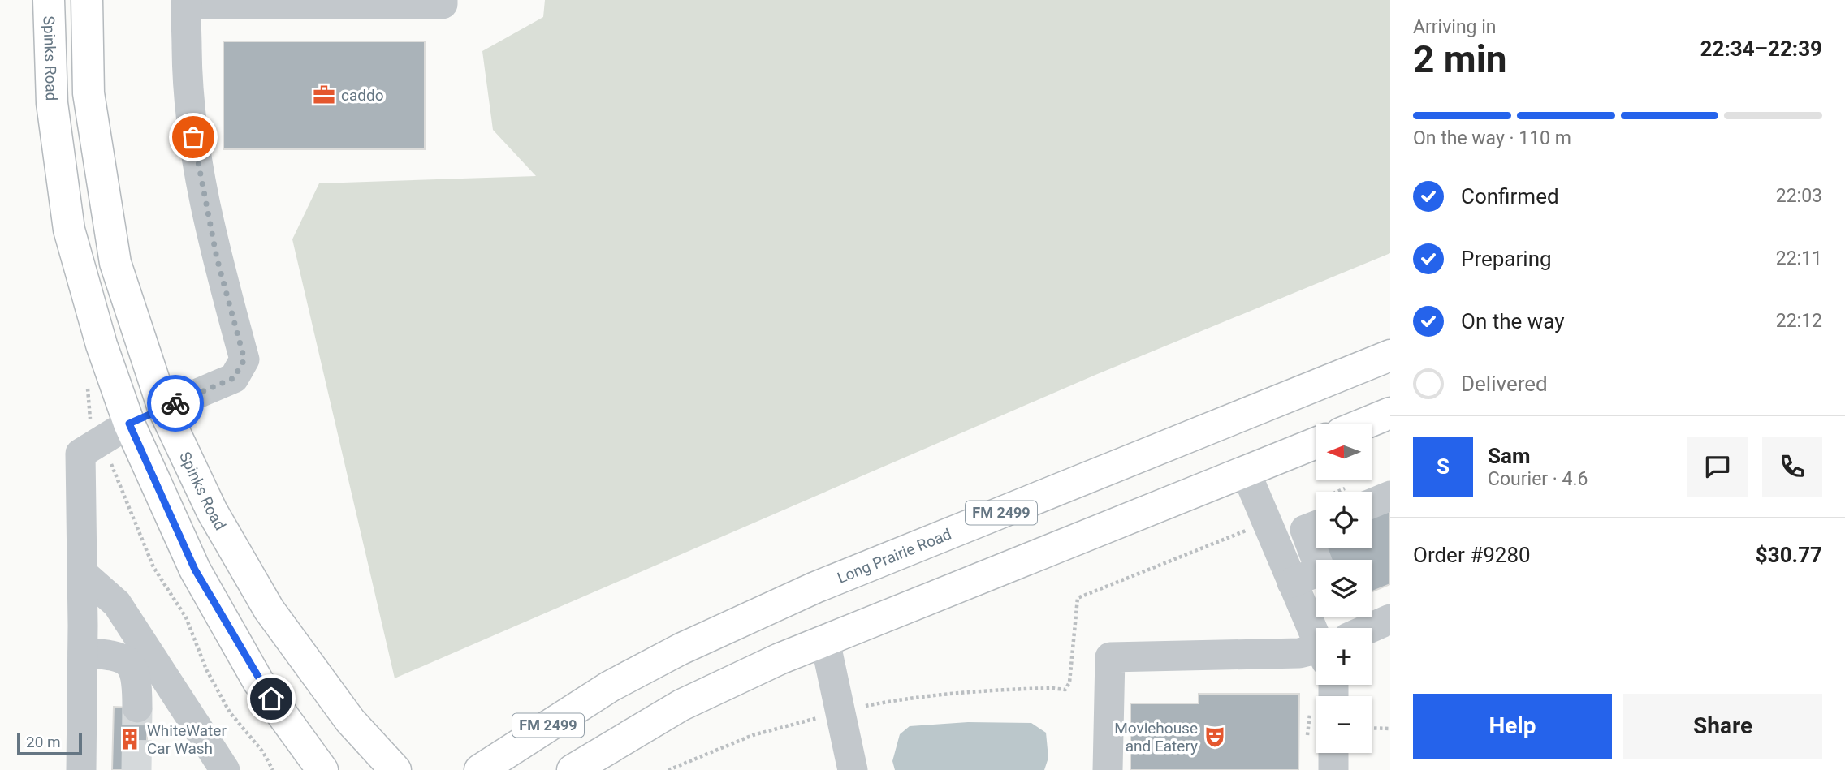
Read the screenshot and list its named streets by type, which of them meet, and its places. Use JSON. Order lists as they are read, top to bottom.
{
  "streets": {
    "main road": ["Spinks Road", "FM 2499", "Long Prairie Road"]
  },
  "places": {
    "office": ["caddo"],
    "theatre": ["Moviehouse and Eatery"],
    "building": ["WhiteWater Car Wash"]
  },
  "scale_bar": "20 m",
  "north": "left",
  "page": {
    "heading": ["2 min", "Arriving in", "22:34–22:39"],
    "panel": [
      "Sam",
      "Courier · 4.6",
      "Order #9280",
      "$30.77"
    ],
    "bar": "On the way · 110 m",
    "list": [
      ["Confirmed", "22:03"],
      ["Preparing", "22:11"],
      ["On the way", "22:12"],
      "Delivered"
    ],
    "map_buttons": ["+", "−"],
    "round": "S",
    "buttons": ["Help", "Share"],
    "scale": "20 m"
  }
}
